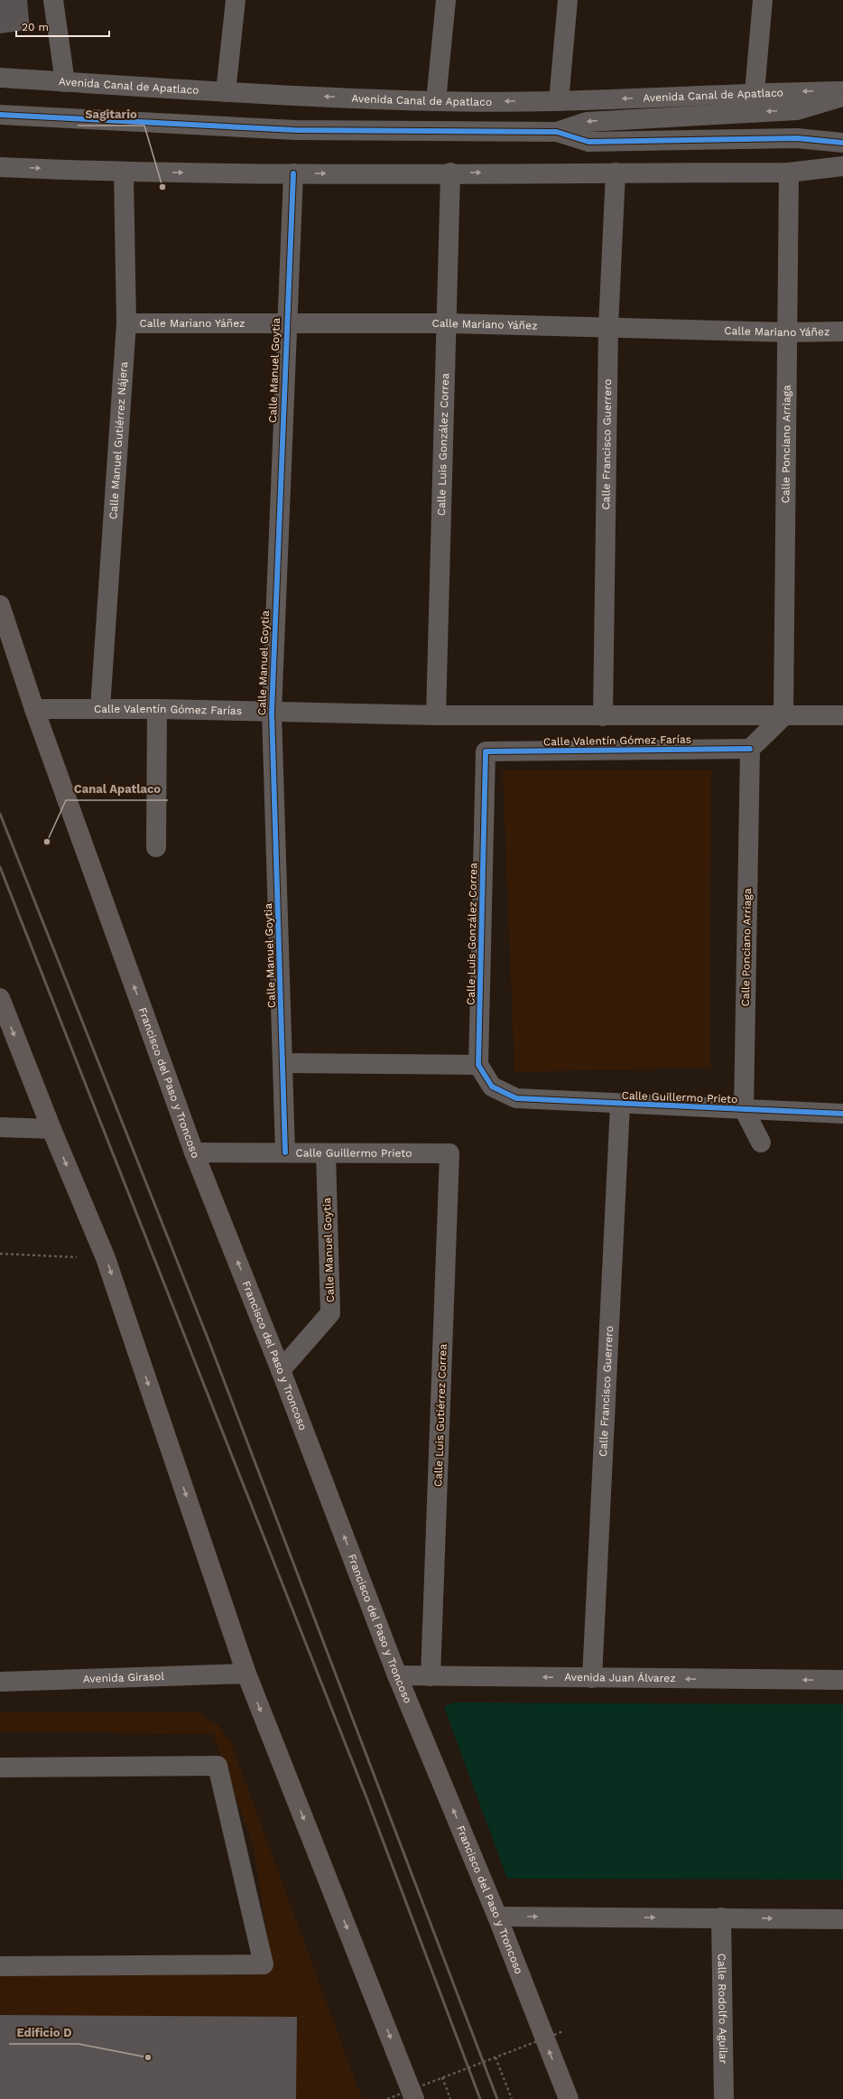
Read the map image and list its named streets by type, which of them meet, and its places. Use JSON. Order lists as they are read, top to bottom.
{
  "streets": {
    "main road": ["Francisco del Paso y Troncoso"],
    "street": [
      "Avenida Canal de Apatlaco",
      "Calle Mariano Yáñez",
      "Calle Manuel Goytia",
      "Calle Manuel Gutiérrez Nájera",
      "Calle Luis González Correa",
      "Calle Francisco Guerrero",
      "Calle Ponciano Arriaga",
      "Calle Valentín Gómez Farías",
      "Calle Guillermo Prieto",
      "Calle Luis Gutiérrez Correa",
      "Avenida Girasol",
      "Avenida Juan Álvarez",
      "Calle Rodolfo Aguilar"
    ]
  },
  "crossings": [
    ["Calle Mariano Yáñez", "Calle Manuel Goytia"],
    ["Calle Mariano Yáñez", "Calle Manuel Gutiérrez Nájera"],
    ["Calle Mariano Yáñez", "Calle Luis González Correa"],
    ["Calle Mariano Yáñez", "Calle Francisco Guerrero"],
    ["Calle Mariano Yáñez", "Calle Ponciano Arriaga"],
    ["Calle Manuel Goytia", "Calle Valentín Gómez Farías"],
    ["Calle Manuel Goytia", "Francisco del Paso y Troncoso"],
    ["Calle Manuel Goytia", "Calle Guillermo Prieto"],
    ["Calle Manuel Gutiérrez Nájera", "Calle Valentín Gómez Farías"],
    ["Calle Luis González Correa", "Calle Valentín Gómez Farías"],
    ["Calle Luis González Correa", "Calle Guillermo Prieto"],
    ["Calle Francisco Guerrero", "Calle Valentín Gómez Farías"],
    ["Calle Francisco Guerrero", "Calle Guillermo Prieto"],
    ["Calle Francisco Guerrero", "Avenida Juan Álvarez"],
    ["Calle Ponciano Arriaga", "Calle Valentín Gómez Farías"],
    ["Calle Ponciano Arriaga", "Calle Guillermo Prieto"],
    ["Calle Valentín Gómez Farías", "Francisco del Paso y Troncoso"],
    ["Francisco del Paso y Troncoso", "Calle Guillermo Prieto"],
    ["Francisco del Paso y Troncoso", "Avenida Juan Álvarez"],
    ["Calle Guillermo Prieto", "Calle Luis Gutiérrez Correa"],
    ["Calle Luis Gutiérrez Correa", "Avenida Juan Álvarez"]
  ],
  "one_way": ["Avenida Juan Álvarez"],
  "places": ["Sagitario", "Canal Apatlaco", "Edificio D"],
  "scale_bar": "20 m"
}
